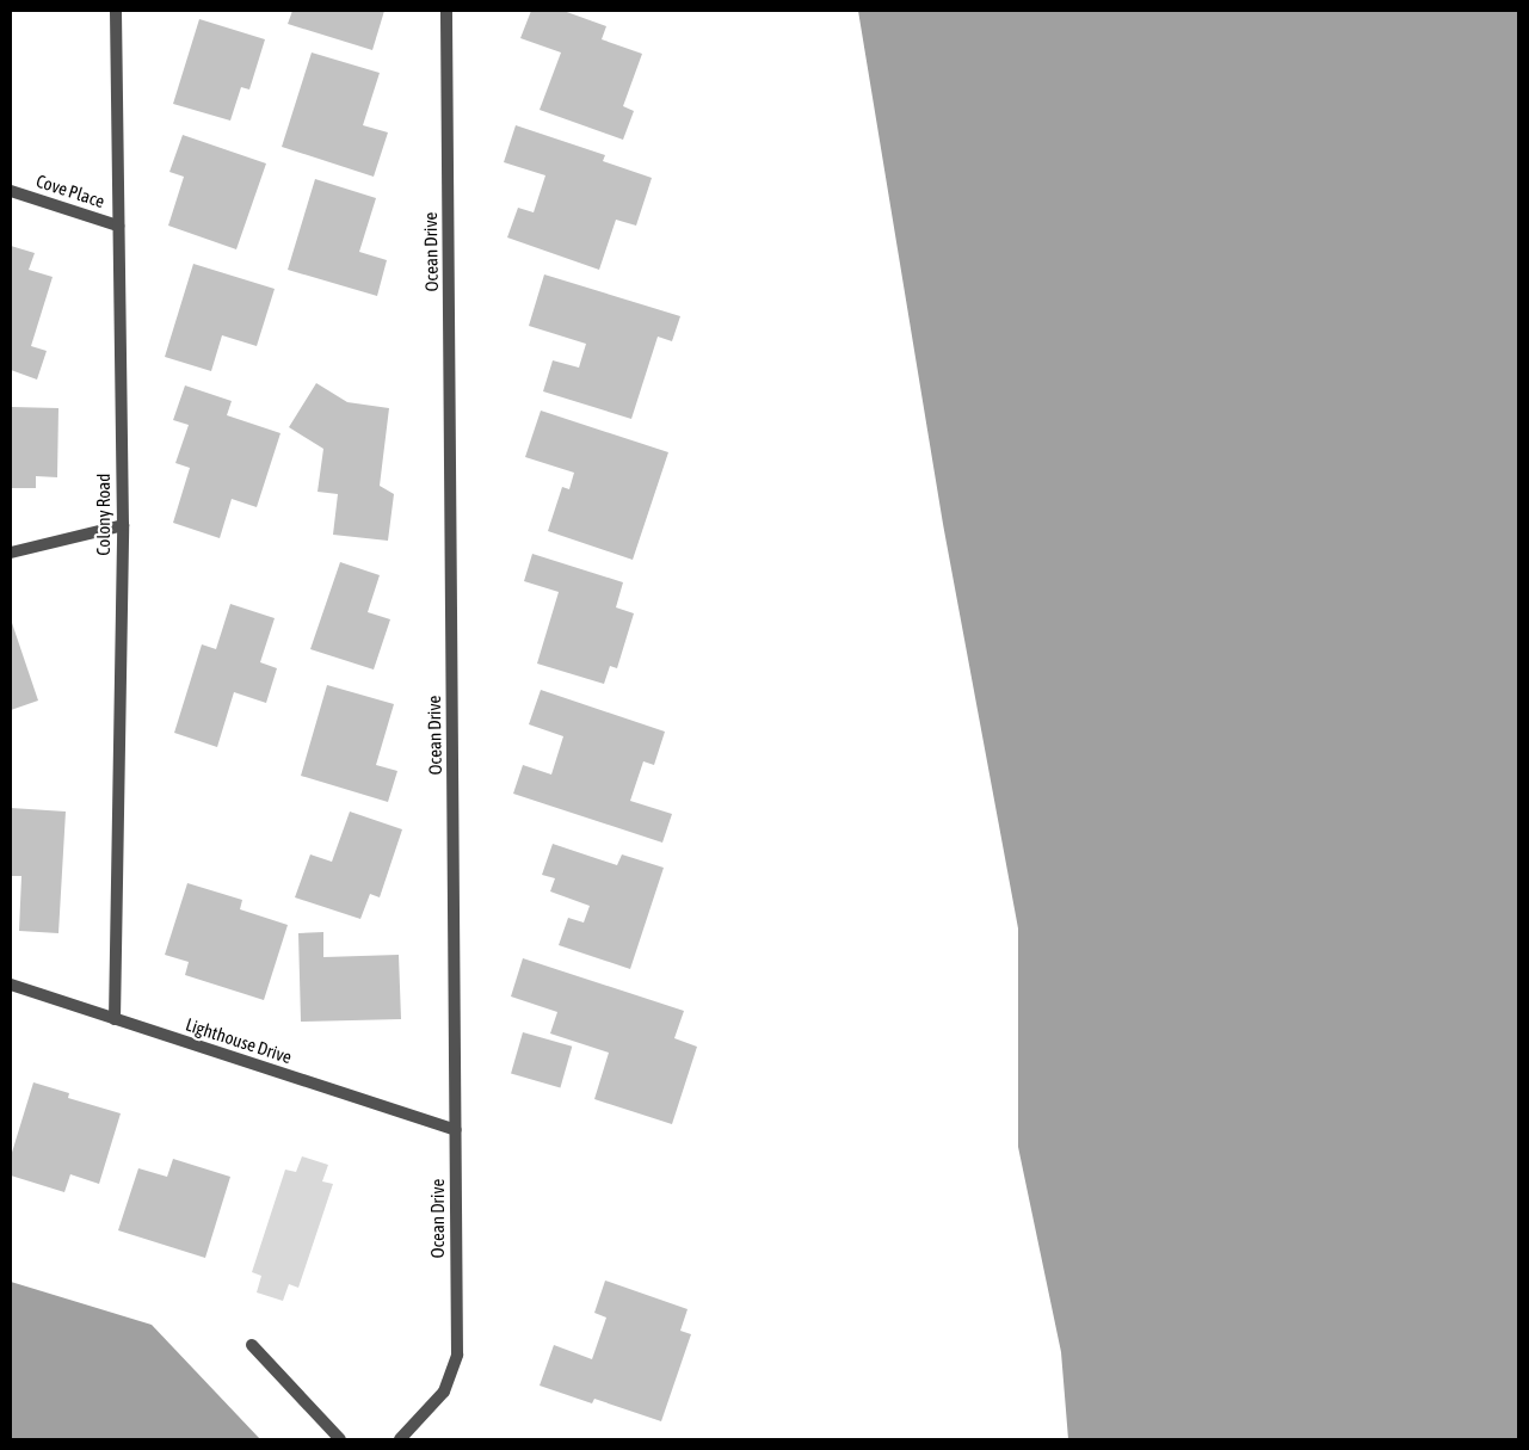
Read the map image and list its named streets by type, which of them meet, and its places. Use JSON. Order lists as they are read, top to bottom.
{
  "streets": {
    "street": [
      "Cove Place",
      "Ocean Drive",
      "Colony Road",
      "Lighthouse Drive"
    ]
  },
  "crossings": [
    ["Cove Place", "Colony Road"],
    ["Ocean Drive", "Lighthouse Drive"],
    ["Colony Road", "Lighthouse Drive"]
  ]
}
